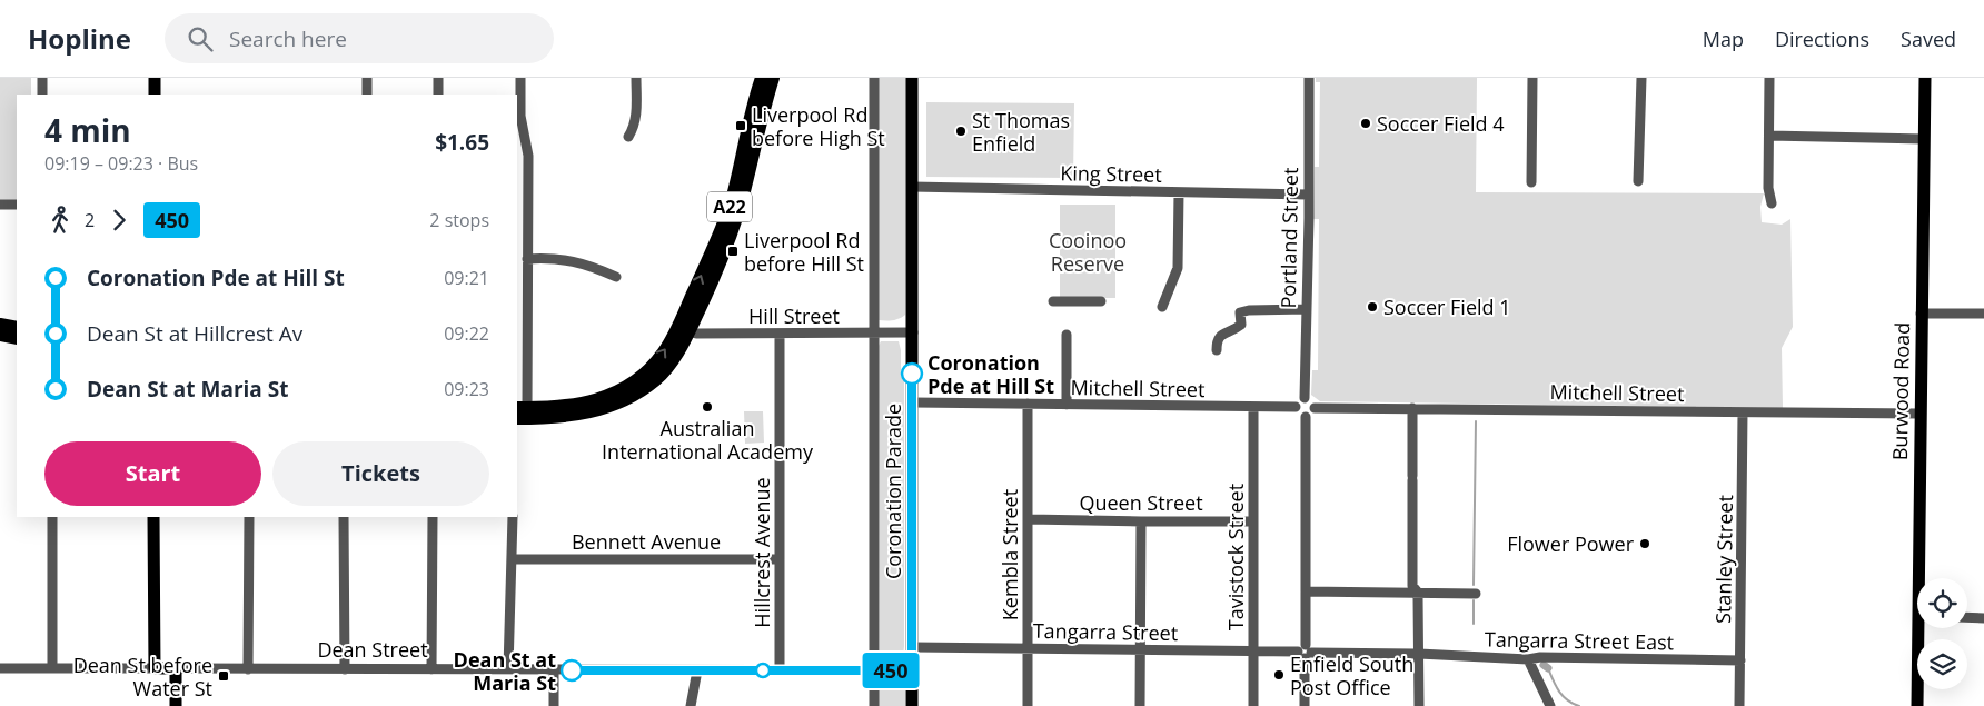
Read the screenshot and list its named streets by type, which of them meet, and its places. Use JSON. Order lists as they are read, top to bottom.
{
  "streets": {
    "highway": ["A22"],
    "main road": ["Burwood Road", "Coronation Parade", "Dean Street"],
    "street": [
      "King Street",
      "Portland Street",
      "Hill Street",
      "Mitchell Street",
      "Queen Street",
      "Bennett Avenue",
      "Hillcrest Avenue",
      "Kembla Street",
      "Tavistock Street",
      "Stanley Street",
      "Tangarra Street",
      "Tangarra Street East"
    ]
  },
  "crossings": [
    ["King Street", "Portland Street"],
    ["King Street", "Coronation Parade"],
    ["A22", "Hill Street"],
    ["Portland Street", "Mitchell Street"],
    ["Hill Street", "Coronation Parade"],
    ["Hill Street", "Hillcrest Avenue"],
    ["Mitchell Street", "Burwood Road"],
    ["Mitchell Street", "Coronation Parade"],
    ["Mitchell Street", "Kembla Street"],
    ["Mitchell Street", "Tavistock Street"],
    ["Mitchell Street", "Stanley Street"],
    ["Coronation Parade", "Tangarra Street"],
    ["Coronation Parade", "Dean Street"],
    ["Queen Street", "Kembla Street"],
    ["Queen Street", "Tavistock Street"],
    ["Bennett Avenue", "Hillcrest Avenue"],
    ["Hillcrest Avenue", "Dean Street"],
    ["Kembla Street", "Tangarra Street"],
    ["Tavistock Street", "Tangarra Street"],
    ["Stanley Street", "Tangarra Street East"],
    ["Tangarra Street", "Tangarra Street East"]
  ],
  "parks": ["Cooinoo Reserve"],
  "places": {
    "other": [
      "Soccer Field 4",
      "St Thomas Enfield",
      "Soccer Field 1",
      "Coronation Pde at Hill St",
      "Australian International Academy",
      "Flower Power",
      "Dean St at Maria St",
      "Enfield South Post Office"
    ],
    "transit": ["Liverpool Rd before High St", "Liverpool Rd before Hill St", "Dean St before Water St"]
  },
  "lines": ["bus line 450"],
  "page": {
    "header": "Hopline",
    "search": "Search here",
    "nav": ["Map", "Directions", "Saved"],
    "on_map": "450",
    "heading": ["4 min", "09:19 – 09:23 · Bus", "$1.65"],
    "legs": ["2", "450", "2 stops"],
    "list": [
      {
        "name": "Coronation Pde at Hill St",
        "value": "09:21"
      },
      {
        "name": "Dean St at Hillcrest Av",
        "value": "09:22"
      },
      {
        "name": "Dean St at Maria St",
        "value": "09:23"
      }
    ],
    "buttons": ["Start", "Tickets"]
  }
}
